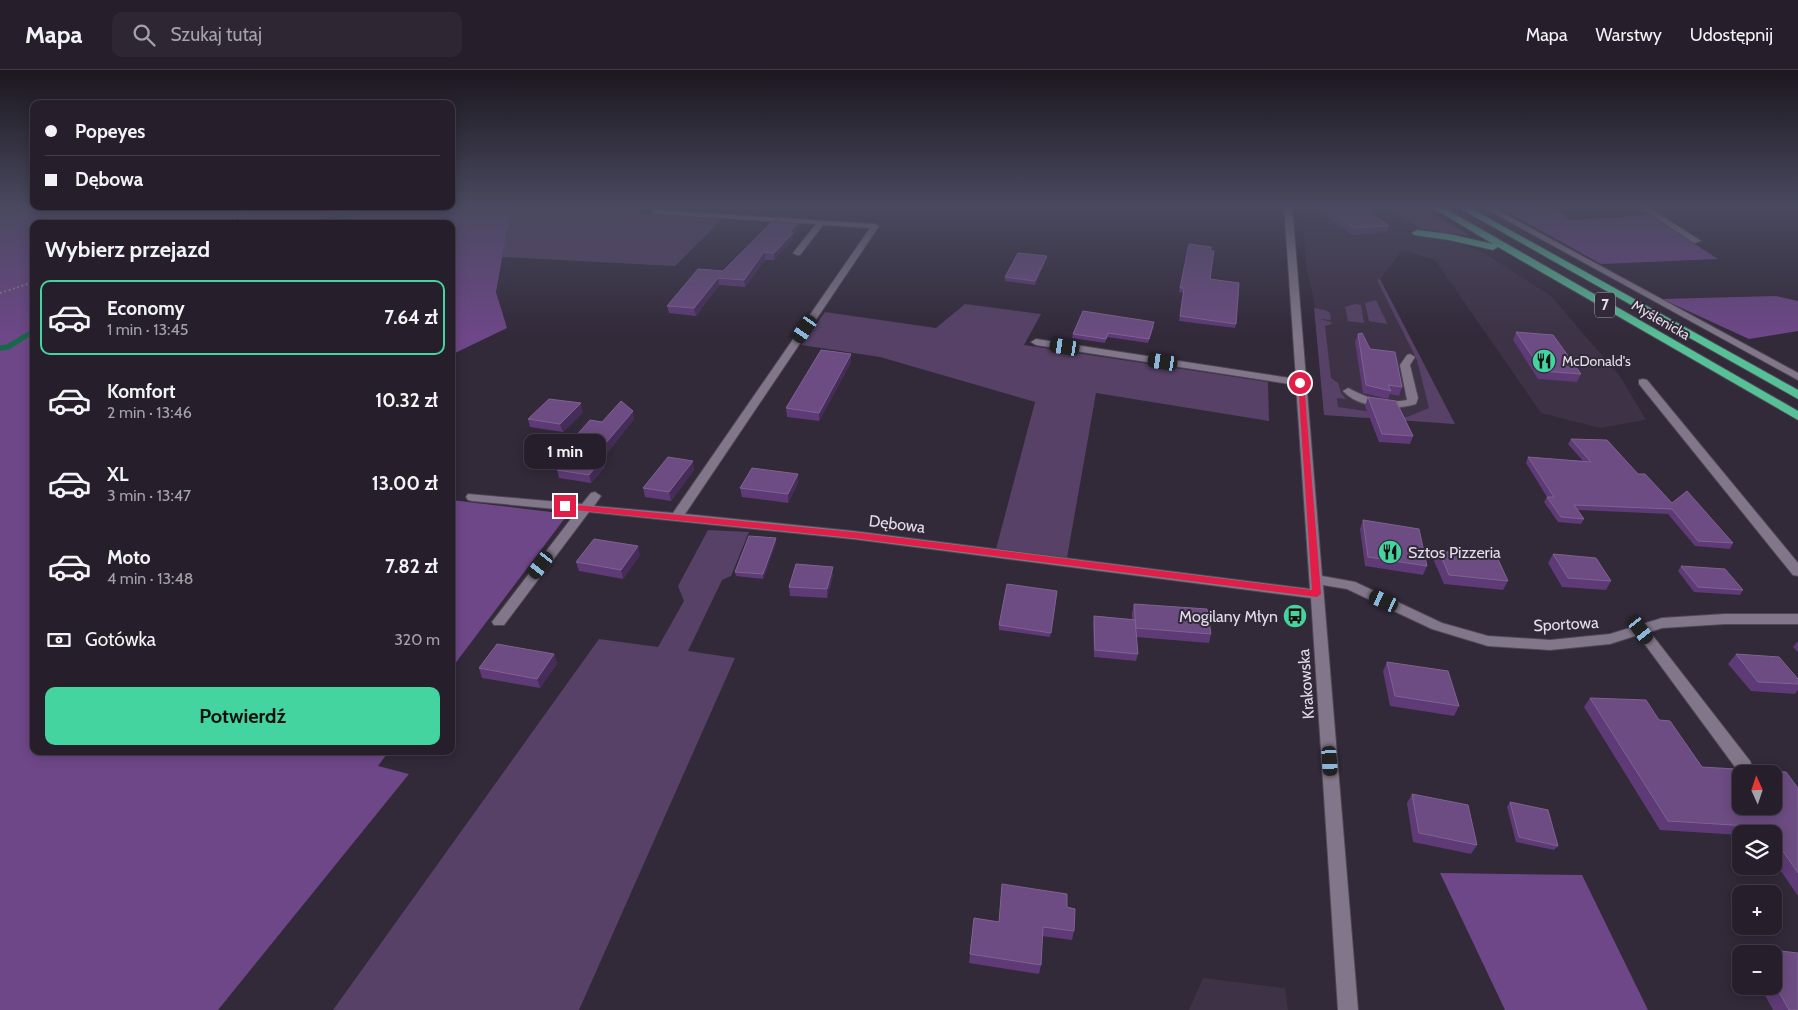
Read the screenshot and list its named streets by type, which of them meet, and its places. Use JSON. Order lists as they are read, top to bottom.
{
  "streets": {
    "highway": ["7", "Myślenicka"],
    "street": ["Dębowa", "Sportowa", "Krakowska"]
  },
  "crossings": [
    ["Dębowa", "Krakowska"],
    ["Sportowa", "Krakowska"]
  ],
  "places": {
    "restaurant": ["McDonald's", "Sztos Pizzeria"],
    "bus stop": ["Mogilany Młyn"]
  },
  "north": "top",
  "page": {
    "header": "Mapa",
    "search": "Szukaj tutaj",
    "nav": ["Mapa", "Warstwy", "Udostępnij"],
    "banner": ["Popeyes", "Dębowa"],
    "heading": "Wybierz przejazd",
    "list": [
      {
        "name": "Economy",
        "note": "1 min · 13:45",
        "value": "7.64 zł"
      },
      {
        "name": "Komfort",
        "note": "2 min · 13:46",
        "value": "10.32 zł"
      },
      {
        "name": "XL",
        "note": "3 min · 13:47",
        "value": "13.00 zł"
      },
      {
        "name": "Moto",
        "note": "4 min · 13:48",
        "value": "7.82 zł"
      }
    ],
    "bubble": "1 min",
    "pay": ["Gotówka", "320 m"],
    "buttons": "Potwierdź",
    "map_buttons": ["+", "−"]
  }
}
